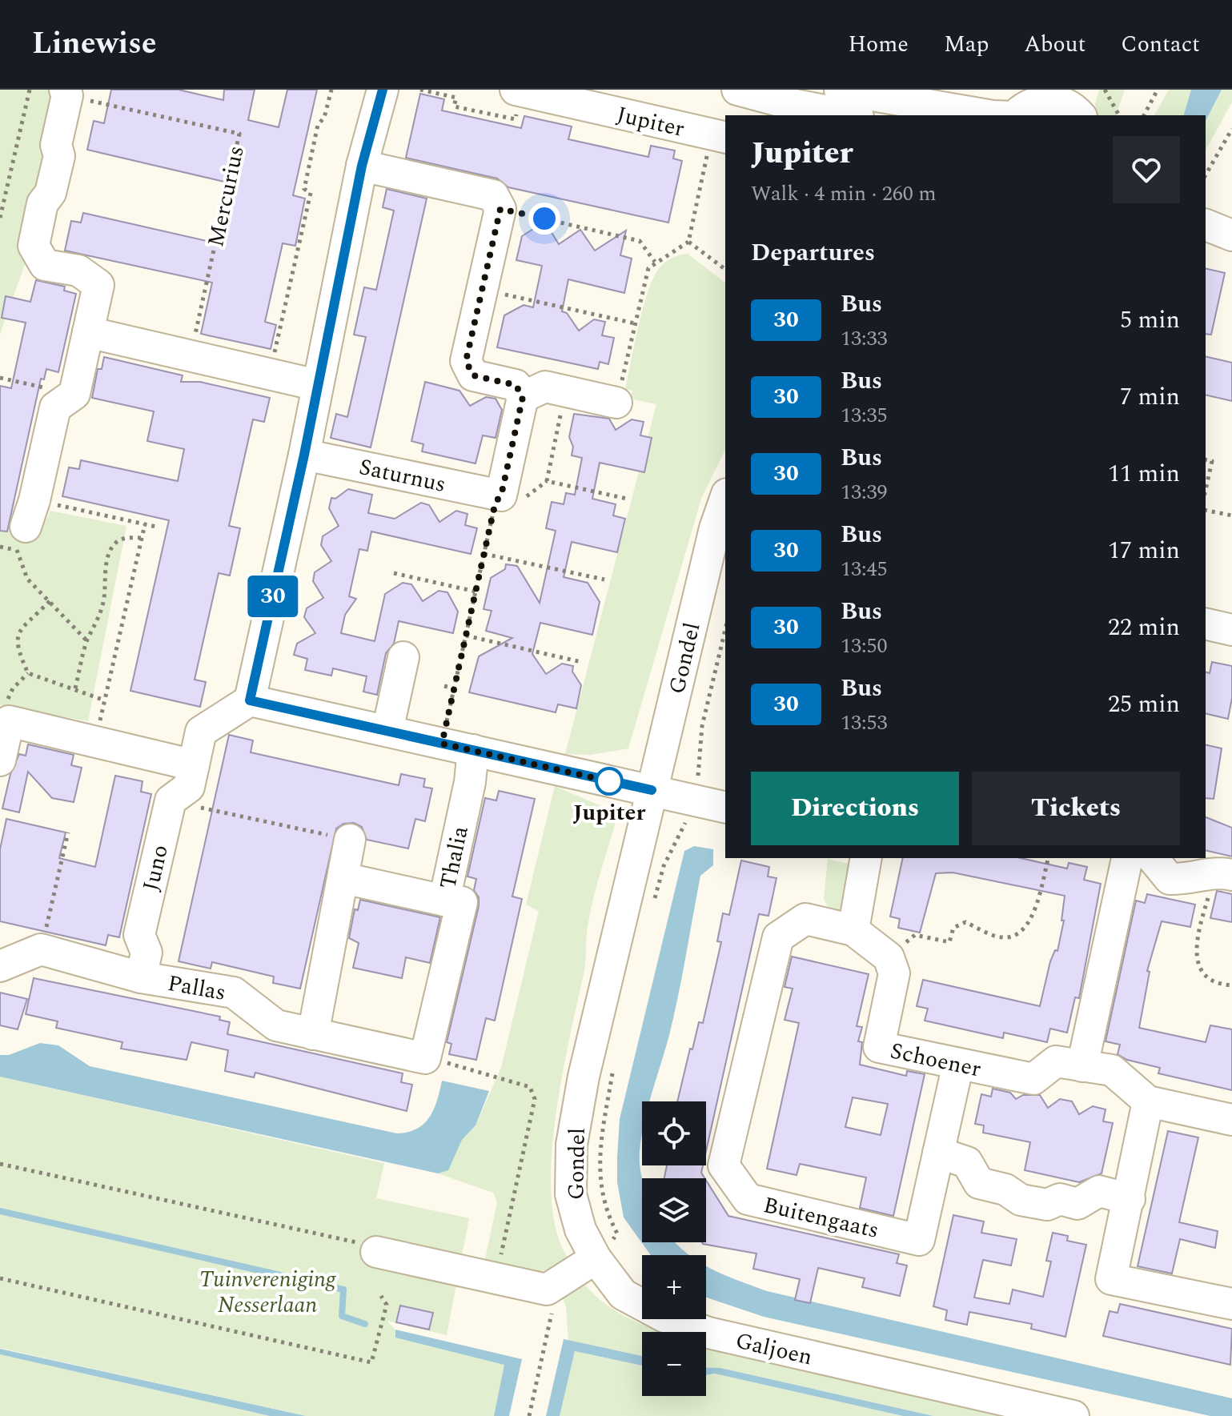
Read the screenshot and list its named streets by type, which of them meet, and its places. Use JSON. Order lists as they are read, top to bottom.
{
  "streets": {
    "street": [
      "Jupiter",
      "Saturnus",
      "Gondel",
      "Thalia",
      "Juno",
      "Pallas",
      "Schoener",
      "Buitengaats",
      "Galjoen"
    ],
    "path": ["Mercurius"]
  },
  "crossings": [
    ["Gondel", "Galjoen"],
    ["Juno", "Pallas"],
    ["Schoener", "Buitengaats"]
  ],
  "parks": ["Tuinvereniging Nesserlaan"],
  "places": ["Jupiter"],
  "lines": ["bus line 30"],
  "page": {
    "header": "Linewise",
    "nav": [
      "Home",
      "Map",
      "About",
      "Contact"
    ],
    "on_map": "30",
    "heading": [
      ["Jupiter", "Walk · 4 min · 260 m"],
      "Departures"
    ],
    "list": [
      {
        "mark": "30",
        "name": "Bus",
        "note": "13:33",
        "value": "5 min"
      },
      {
        "mark": "30",
        "name": "Bus",
        "note": "13:35",
        "value": "7 min"
      },
      {
        "mark": "30",
        "name": "Bus",
        "note": "13:39",
        "value": "11 min"
      },
      {
        "mark": "30",
        "name": "Bus",
        "note": "13:45",
        "value": "17 min"
      },
      {
        "mark": "30",
        "name": "Bus",
        "note": "13:50",
        "value": "22 min"
      },
      {
        "mark": "30",
        "name": "Bus",
        "note": "13:53",
        "value": "25 min"
      }
    ],
    "buttons": ["Directions", "Tickets"],
    "map_buttons": ["+", "−"]
  }
}
